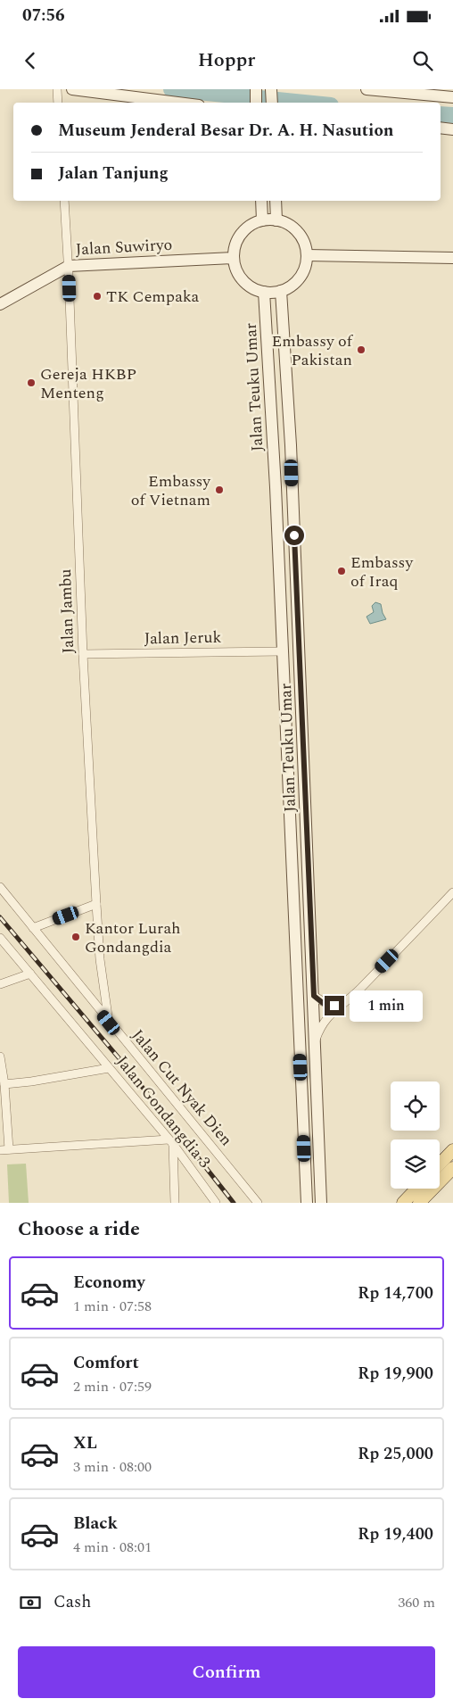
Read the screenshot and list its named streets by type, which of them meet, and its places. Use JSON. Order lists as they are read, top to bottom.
{
  "streets": {
    "street": [
      "Jalan Suwiryo",
      "Jalan Teuku Umar",
      "Jalan Jambu",
      "Jalan Jeruk",
      "Jalan Cut Nyak Dien",
      "Jalan Gondangdia 3"
    ]
  },
  "crossings": [
    ["Jalan Suwiryo", "Jalan Teuku Umar"],
    ["Jalan Suwiryo", "Jalan Jambu"],
    ["Jalan Teuku Umar", "Jalan Jeruk"],
    ["Jalan Jambu", "Jalan Jeruk"],
    ["Jalan Jambu", "Jalan Cut Nyak Dien"]
  ],
  "places": [
    "TK Cempaka",
    "Embassy of Pakistan",
    "Gereja HKBP Menteng",
    "Embassy of Vietnam",
    "Embassy of Iraq",
    "Kantor Lurah Gondangdia"
  ],
  "page": {
    "status": "07:56",
    "header": "Hoppr",
    "banner": ["Museum Jenderal Besar Dr. A. H. Nasution", "Jalan Tanjung"],
    "bubble": "1 min",
    "heading": "Choose a ride",
    "list": [
      {
        "name": "Economy",
        "note": "1 min · 07:58",
        "value": "Rp 14,700"
      },
      {
        "name": "Comfort",
        "note": "2 min · 07:59",
        "value": "Rp 19,900"
      },
      {
        "name": "XL",
        "note": "3 min · 08:00",
        "value": "Rp 25,000"
      },
      {
        "name": "Black",
        "note": "4 min · 08:01",
        "value": "Rp 19,400"
      }
    ],
    "pay": ["Cash", "360 m"],
    "buttons": "Confirm"
  }
}
